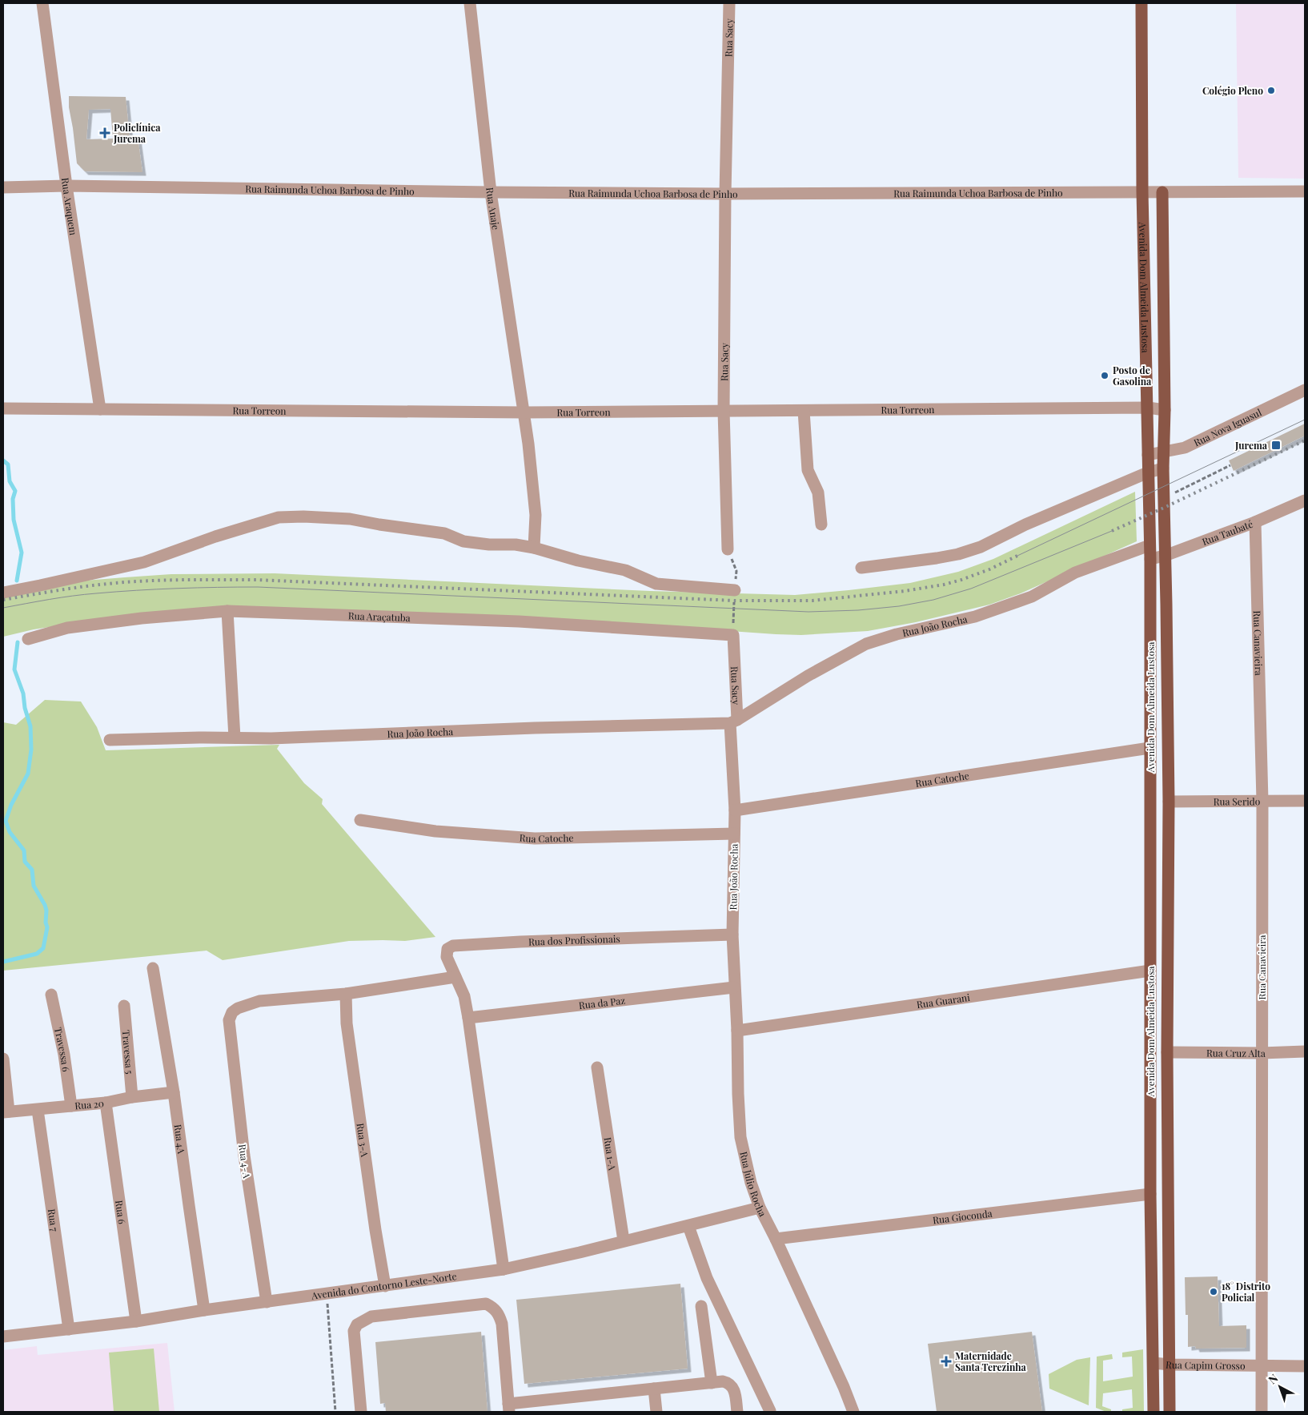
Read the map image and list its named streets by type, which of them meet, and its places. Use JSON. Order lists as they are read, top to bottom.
{
  "streets": {
    "main road": ["Avenida Dom Almeida Lustosa"],
    "street": [
      "Rua Sacy",
      "Rua Raimunda Uchoa Barbosa de Pinho",
      "Rua Araquem",
      "Rua Anaje",
      "Rua Torreon",
      "Rua Nova Iguasul",
      "Rua Taubaté",
      "Rua Araçatuba",
      "Rua João Rocha",
      "Rua Canavieira",
      "Rua Catoche",
      "Rua Serido",
      "Rua dos Profissionais",
      "Rua Guarani",
      "Rua da Paz",
      "Travessa 6",
      "Travessa 5",
      "Rua Cruz Alta",
      "Rua 20",
      "Rua 4A",
      "Rua 3-A",
      "Rua 1-A",
      "Rua 4-A",
      "Rua Júlio Rocha",
      "Rua 6",
      "Rua Gioconda",
      "Rua 7",
      "Avenida do Contorno Leste-Norte",
      "Rua Capim Grosso"
    ]
  },
  "crossings": [
    ["Rua Sacy", "Rua Raimunda Uchoa Barbosa de Pinho"],
    ["Rua Sacy", "Rua Torreon"],
    ["Rua Sacy", "Rua Araçatuba"],
    ["Rua Sacy", "Rua João Rocha"],
    ["Rua Raimunda Uchoa Barbosa de Pinho", "Rua Araquem"],
    ["Rua Raimunda Uchoa Barbosa de Pinho", "Rua Anaje"],
    ["Rua Raimunda Uchoa Barbosa de Pinho", "Avenida Dom Almeida Lustosa"],
    ["Rua Araquem", "Rua Torreon"],
    ["Rua Anaje", "Rua Torreon"],
    ["Avenida Dom Almeida Lustosa", "Rua Torreon"],
    ["Avenida Dom Almeida Lustosa", "Rua Nova Iguasul"],
    ["Avenida Dom Almeida Lustosa", "Rua Taubaté"],
    ["Avenida Dom Almeida Lustosa", "Rua João Rocha"],
    ["Avenida Dom Almeida Lustosa", "Rua Catoche"],
    ["Avenida Dom Almeida Lustosa", "Rua Serido"],
    ["Avenida Dom Almeida Lustosa", "Rua Guarani"],
    ["Avenida Dom Almeida Lustosa", "Rua Cruz Alta"],
    ["Avenida Dom Almeida Lustosa", "Rua Gioconda"],
    ["Avenida Dom Almeida Lustosa", "Rua Capim Grosso"],
    ["Rua Taubaté", "Rua Canavieira"],
    ["Rua João Rocha", "Rua Catoche"],
    ["Rua João Rocha", "Rua dos Profissionais"],
    ["Rua João Rocha", "Rua Júlio Rocha"],
    ["Rua Canavieira", "Rua Serido"],
    ["Rua Canavieira", "Rua Cruz Alta"],
    ["Rua Canavieira", "Rua Capim Grosso"],
    ["Rua dos Profissionais", "Rua da Paz"],
    ["Rua dos Profissionais", "Rua Júlio Rocha"],
    ["Rua dos Profissionais", "Avenida do Contorno Leste-Norte"],
    ["Rua Guarani", "Rua Júlio Rocha"],
    ["Rua da Paz", "Rua Júlio Rocha"],
    ["Travessa 6", "Rua 20"],
    ["Travessa 5", "Rua 20"],
    ["Rua 20", "Rua 4A"],
    ["Rua 20", "Rua 6"],
    ["Rua 20", "Rua 7"],
    ["Rua 4A", "Avenida do Contorno Leste-Norte"],
    ["Rua 3-A", "Rua 4-A"],
    ["Rua 3-A", "Avenida do Contorno Leste-Norte"],
    ["Rua 1-A", "Avenida do Contorno Leste-Norte"],
    ["Rua 4-A", "Avenida do Contorno Leste-Norte"],
    ["Rua Júlio Rocha", "Rua Gioconda"],
    ["Rua Júlio Rocha", "Avenida do Contorno Leste-Norte"],
    ["Rua 6", "Avenida do Contorno Leste-Norte"],
    ["Rua 7", "Avenida do Contorno Leste-Norte"]
  ],
  "places": {
    "other": ["Colégio Pleno", "Posto de Gasolina", "18° Distrito Policial"],
    "health": ["Policlínica Jurema", "Maternidade Santa Terezinha"],
    "transit": ["Jurema"]
  },
  "north": "top left"
}
